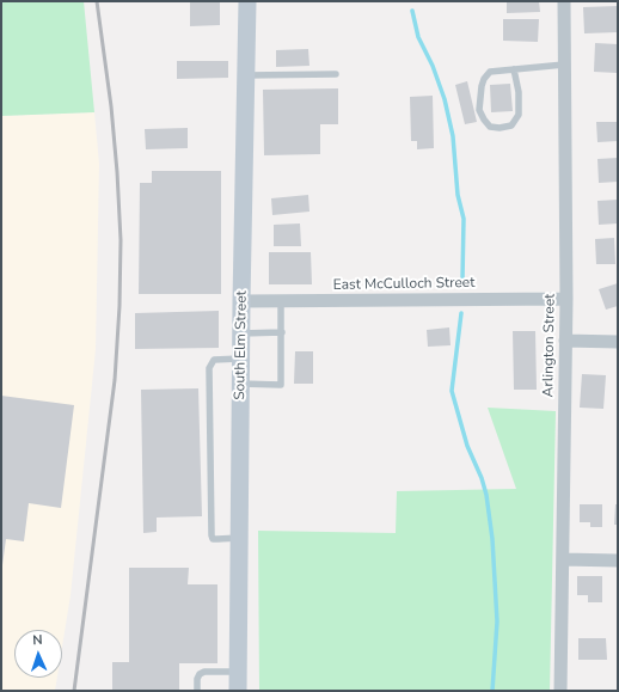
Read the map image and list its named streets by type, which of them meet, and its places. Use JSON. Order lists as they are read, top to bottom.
{
  "streets": {
    "street": ["East McCulloch Street", "South Elm Street", "Arlington Street"]
  },
  "crossings": [
    ["East McCulloch Street", "South Elm Street"],
    ["East McCulloch Street", "Arlington Street"]
  ],
  "north": "top"
}
